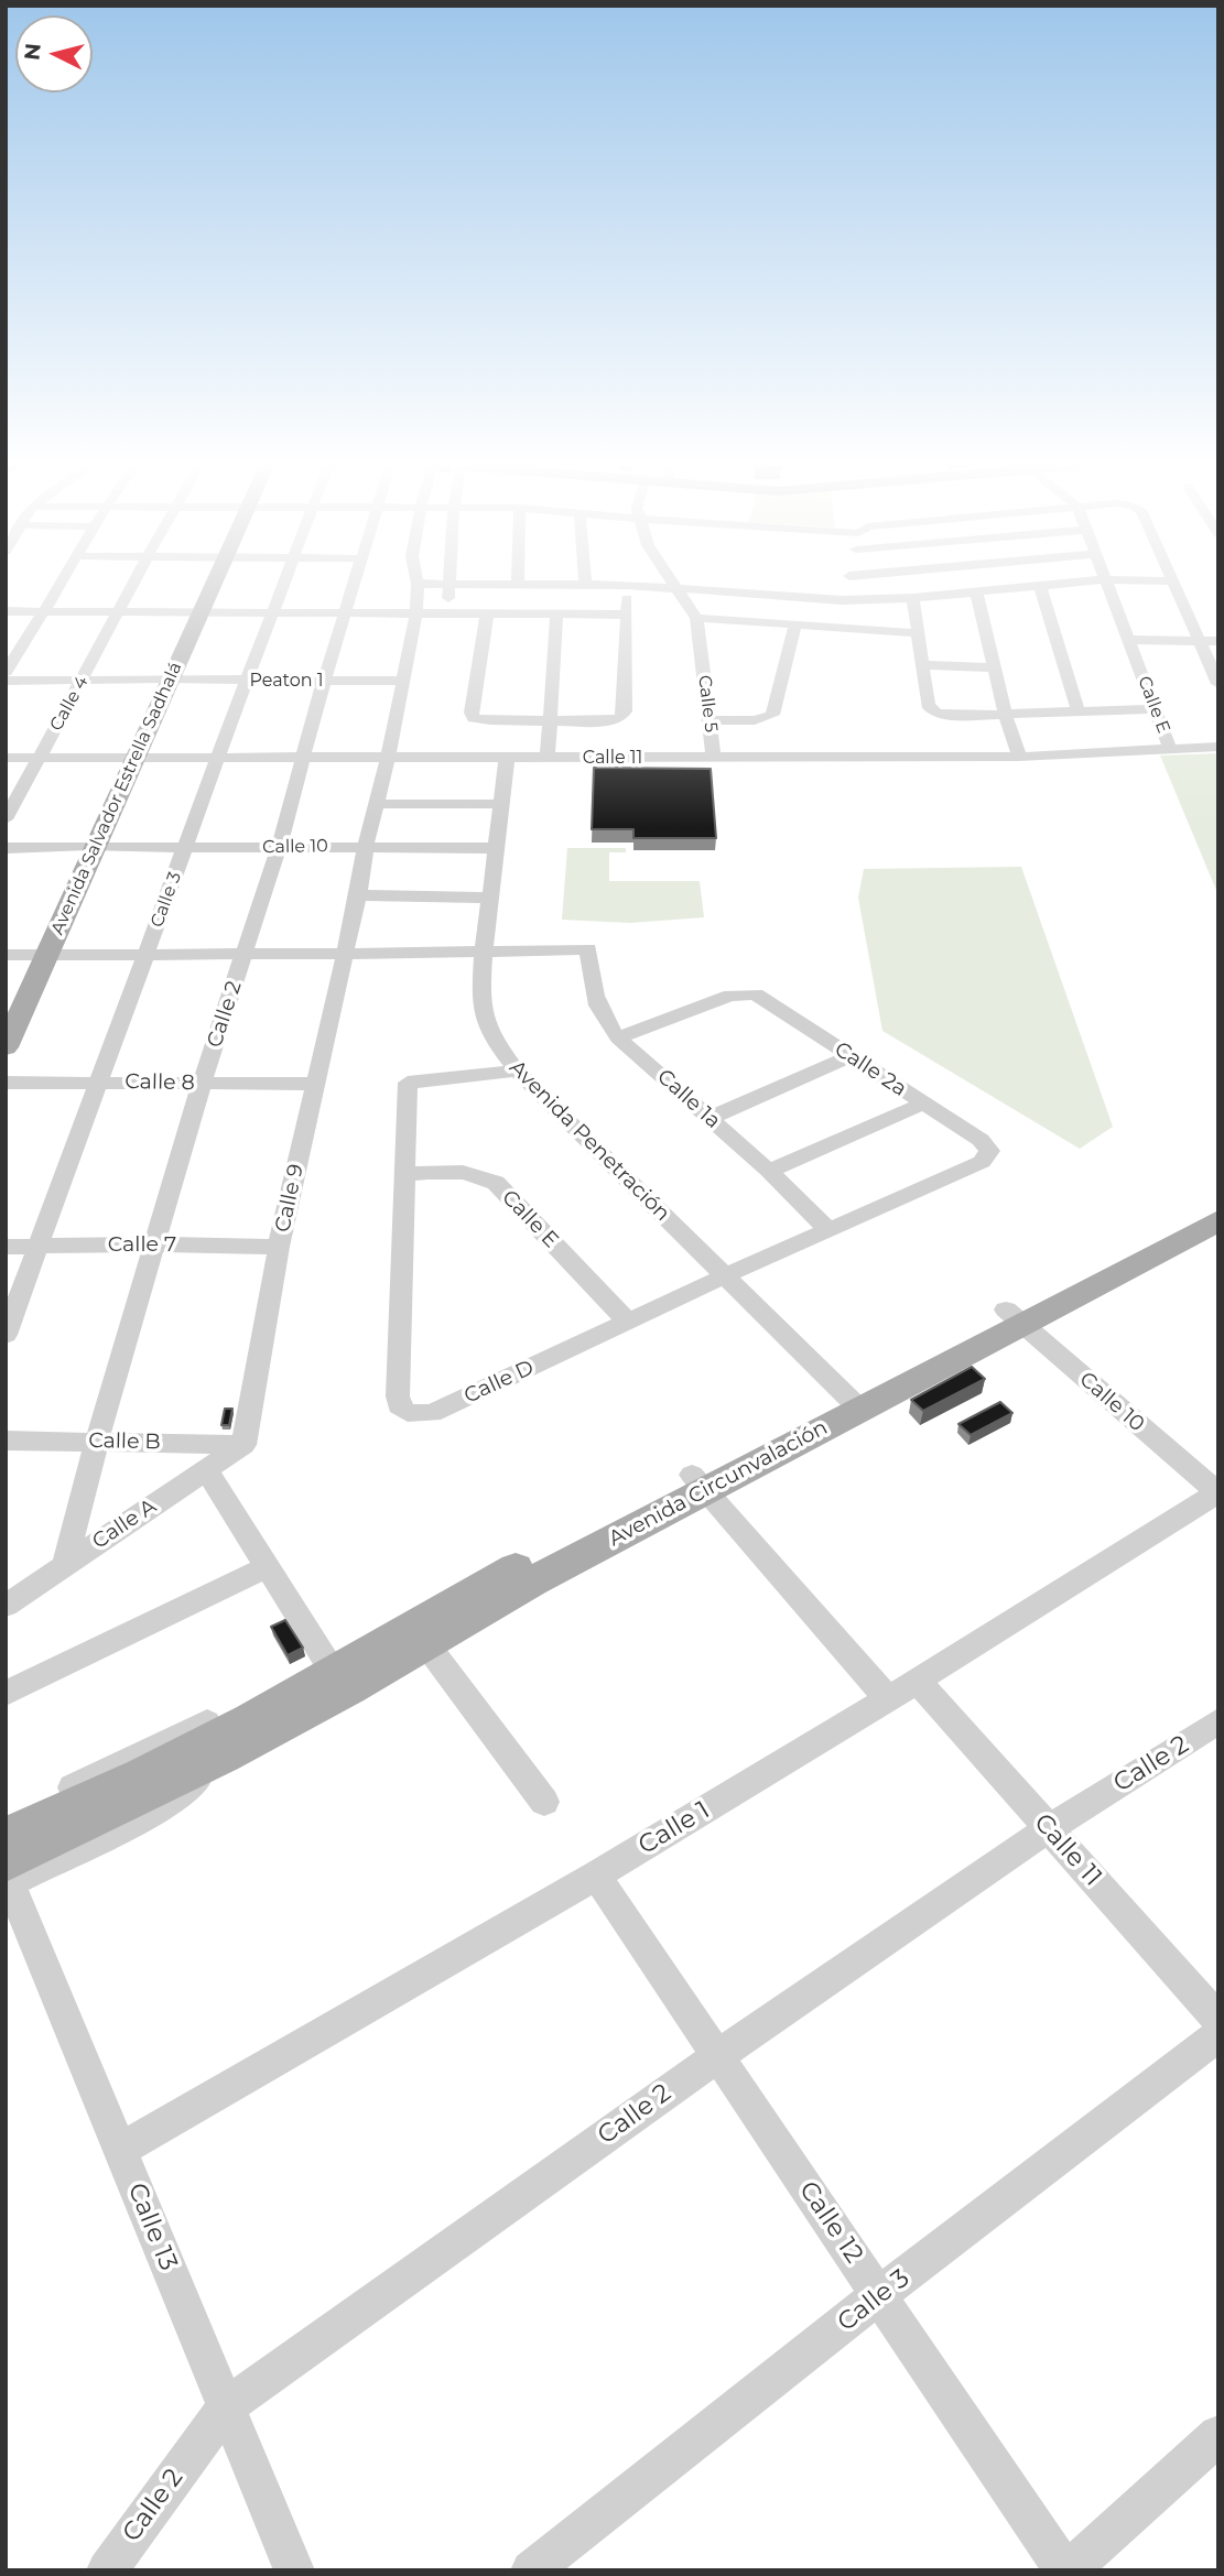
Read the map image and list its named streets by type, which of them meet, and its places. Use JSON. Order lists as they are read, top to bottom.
{
  "streets": {
    "main road": ["Avenida Salvador Estrella Sadhalá", "Avenida Circunvalación"],
    "street": [
      "Peaton 1",
      "Calle 4",
      "Calle 5",
      "Calle E",
      "Calle 11",
      "Calle 10",
      "Calle 3",
      "Calle 2",
      "Calle 2a",
      "Calle 8",
      "Calle 1a",
      "Avenida Penetración",
      "Calle 9",
      "Calle 7",
      "Calle D",
      "Calle B",
      "Calle A",
      "Calle 1",
      "Calle 12",
      "Calle 13"
    ]
  },
  "crossings": [
    ["Peaton 1", "Calle 4"],
    ["Peaton 1", "Avenida Salvador Estrella Sadhalá"],
    ["Peaton 1", "Calle 3"],
    ["Peaton 1", "Calle 2"],
    ["Peaton 1", "Calle 9"],
    ["Calle 4", "Calle 11"],
    ["Calle 5", "Calle 11"],
    ["Calle E", "Calle 11"],
    ["Calle E", "Calle D"],
    ["Calle 11", "Avenida Salvador Estrella Sadhalá"],
    ["Calle 11", "Calle 3"],
    ["Calle 11", "Calle 2"],
    ["Calle 11", "Avenida Penetración"],
    ["Calle 11", "Calle 9"],
    ["Calle 11", "Calle 1"],
    ["Avenida Salvador Estrella Sadhalá", "Calle 10"],
    ["Calle 10", "Calle 3"],
    ["Calle 10", "Calle 2"],
    ["Calle 10", "Avenida Penetración"],
    ["Calle 10", "Calle 9"],
    ["Calle 10", "Avenida Circunvalación"],
    ["Calle 10", "Calle 1"],
    ["Calle 3", "Calle 8"],
    ["Calle 3", "Calle 7"],
    ["Calle 3", "Calle 12"],
    ["Calle 2", "Calle 8"],
    ["Calle 2", "Calle 7"],
    ["Calle 2", "Calle B"],
    ["Calle 2", "Calle A"],
    ["Calle 2", "Calle 12"],
    ["Calle 2", "Calle 13"],
    ["Calle 2a", "Calle 1a"],
    ["Calle 2a", "Calle D"],
    ["Calle 8", "Calle 9"],
    ["Calle 1a", "Avenida Penetración"],
    ["Calle 1a", "Calle D"],
    ["Avenida Penetración", "Calle D"],
    ["Avenida Penetración", "Avenida Circunvalación"],
    ["Calle 9", "Calle 7"],
    ["Calle 9", "Calle B"],
    ["Calle 9", "Calle A"],
    ["Calle B", "Calle A"],
    ["Avenida Circunvalación", "Calle 13"],
    ["Calle 1", "Calle 12"],
    ["Calle 1", "Calle 13"]
  ],
  "north": "left"
}
